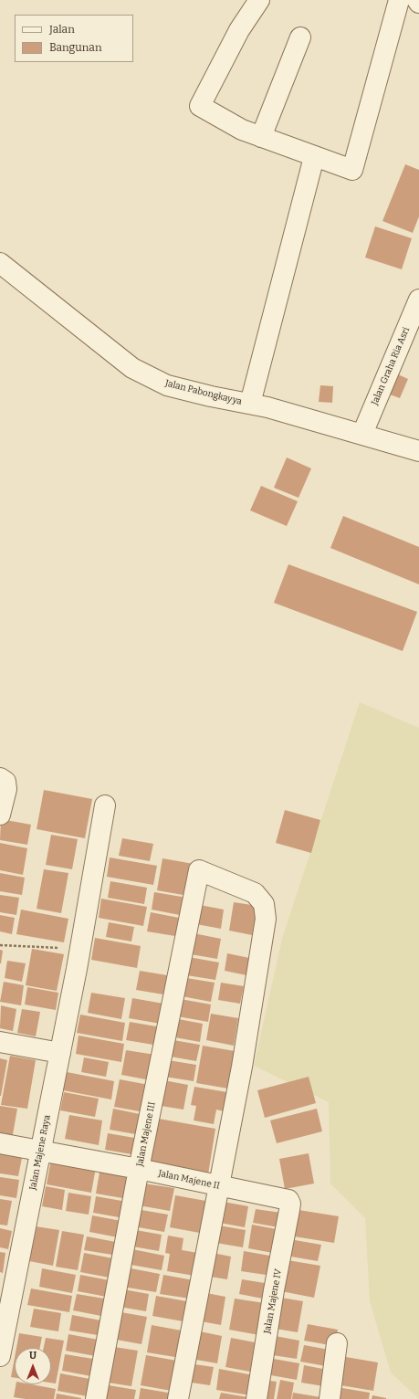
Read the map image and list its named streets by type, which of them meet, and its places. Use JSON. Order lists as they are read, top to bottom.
{
  "streets": {
    "street": [
      "Jalan Graha Ria Asri",
      "Jalan Pabongkayya",
      "Jalan Majene III",
      "Jalan Majene Raya",
      "Jalan Majene II",
      "Jalan Majene IV"
    ]
  },
  "crossings": [
    ["Jalan Graha Ria Asri", "Jalan Pabongkayya"],
    ["Jalan Majene III", "Jalan Majene II"],
    ["Jalan Majene Raya", "Jalan Majene II"],
    ["Jalan Majene II", "Jalan Majene IV"]
  ],
  "legend": ["Jalan", "Bangunan"],
  "north": "top"
}
